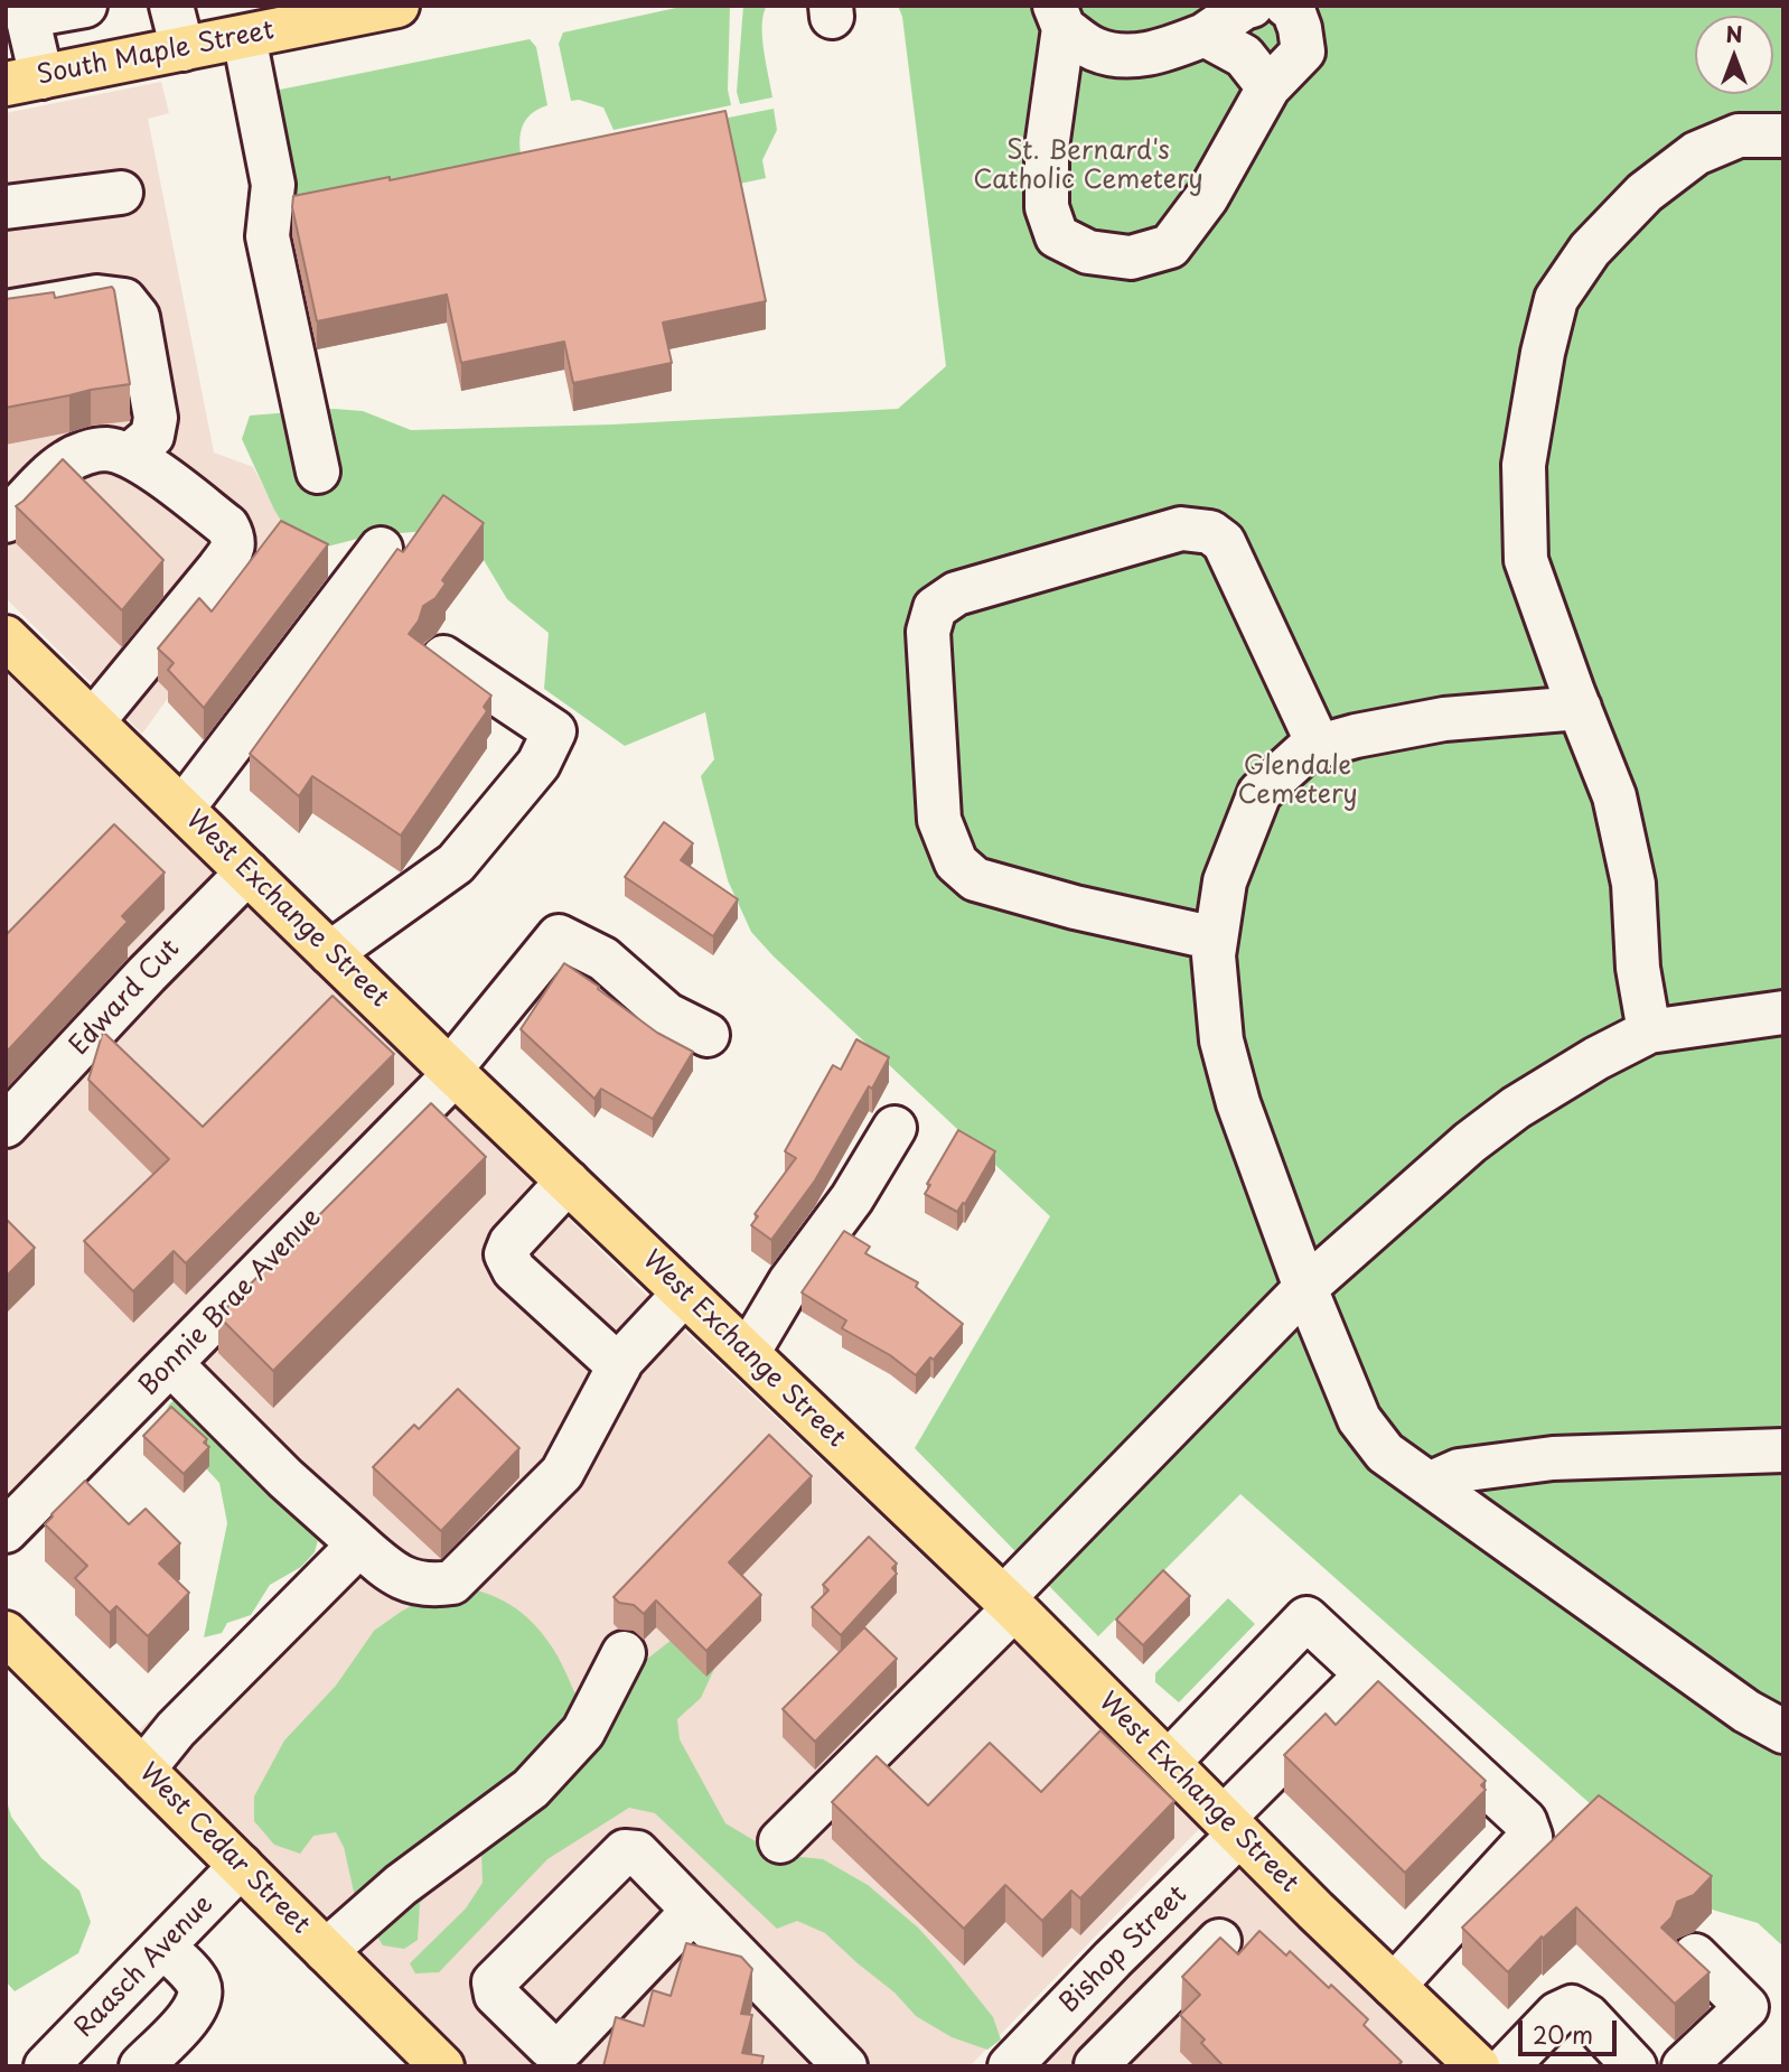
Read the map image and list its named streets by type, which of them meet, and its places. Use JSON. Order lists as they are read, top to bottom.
{
  "streets": {
    "main road": ["South Maple Street", "West Exchange Street", "West Cedar Street"],
    "street": [
      "Edward Cut",
      "Bonnie Brae Avenue",
      "Bishop Street",
      "Raasch Avenue"
    ]
  },
  "crossings": [
    ["West Exchange Street", "Edward Cut"],
    ["West Exchange Street", "Bonnie Brae Avenue"],
    ["West Exchange Street", "Bishop Street"],
    ["West Cedar Street", "Raasch Avenue"]
  ],
  "parks": ["St. Bernard's Catholic Cemetery", "Glendale Cemetery"],
  "scale_bar": "20 m",
  "north": "top"
}
